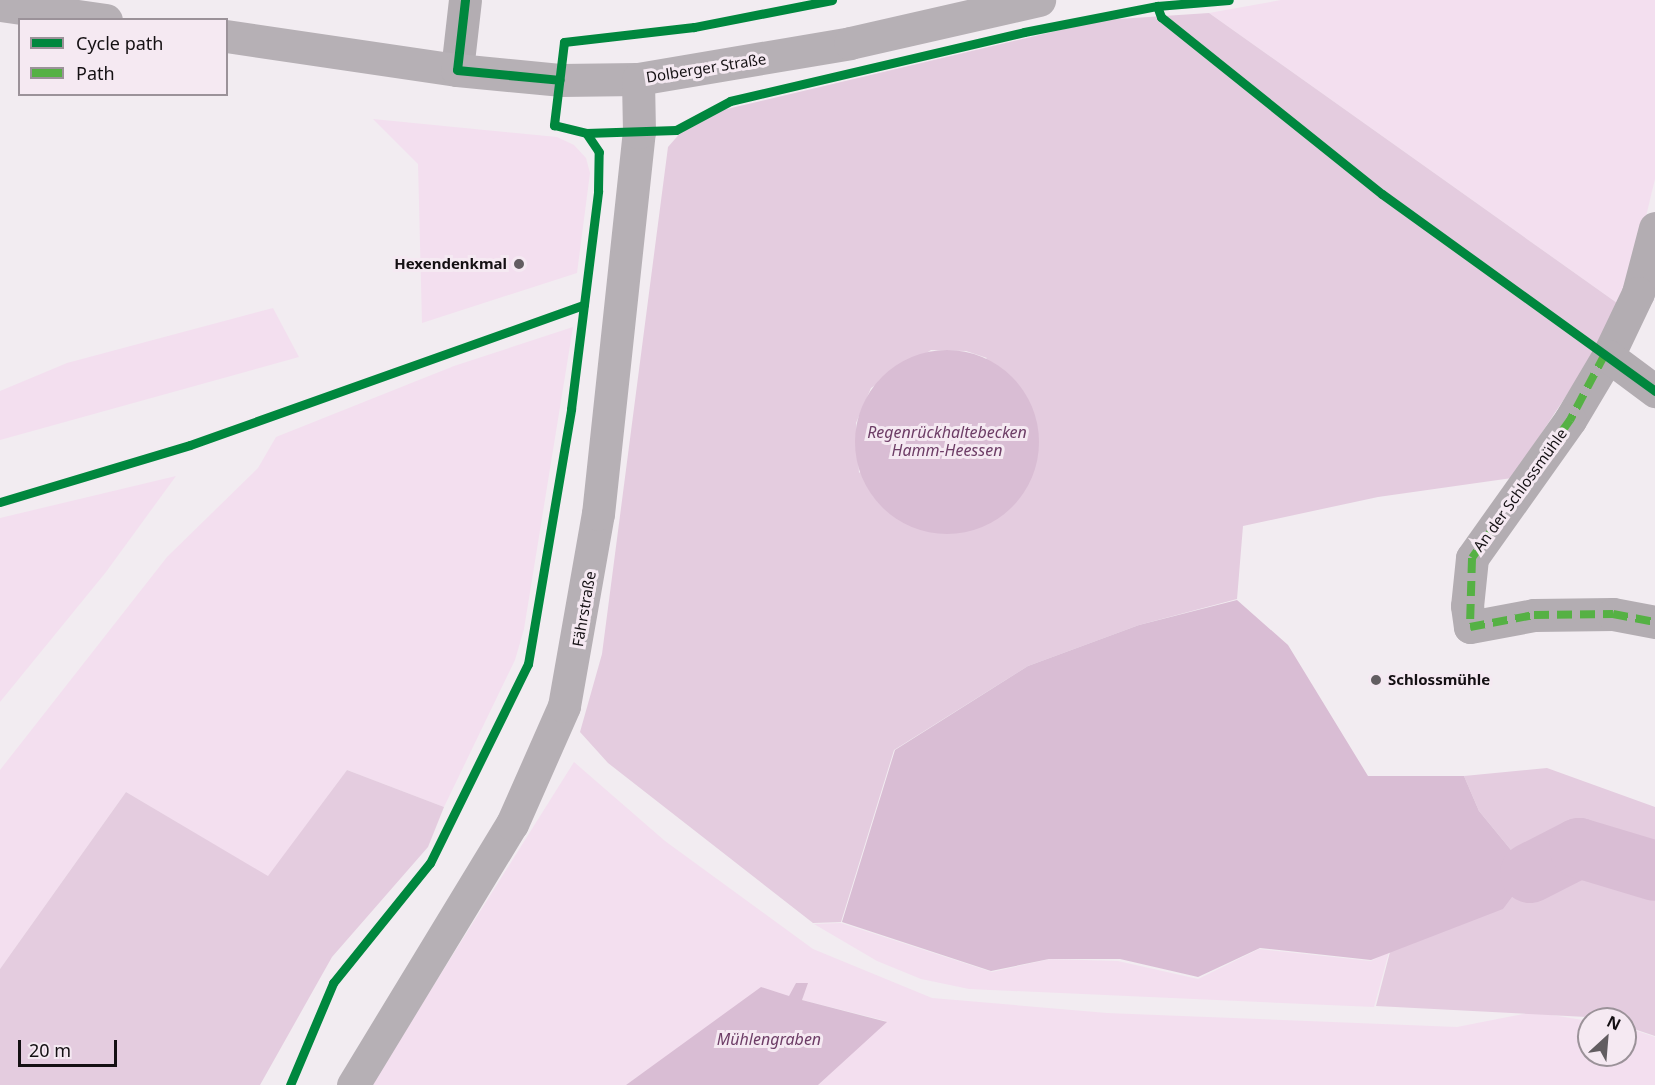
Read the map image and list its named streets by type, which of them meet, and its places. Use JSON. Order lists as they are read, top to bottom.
{
  "streets": {
    "main road": ["Dolberger Straße", "Fährstraße"],
    "street": ["An der Schlossmühle"]
  },
  "crossings": [
    ["Dolberger Straße", "Fährstraße"]
  ],
  "water": ["Regenrückhaltebecken Hamm-Heessen", "Mühlengraben"],
  "places": ["Hexendenkmal", "Schlossmühle"],
  "legend": ["Cycle path", "Path"],
  "scale_bar": "20 m",
  "north": "top right"
}
